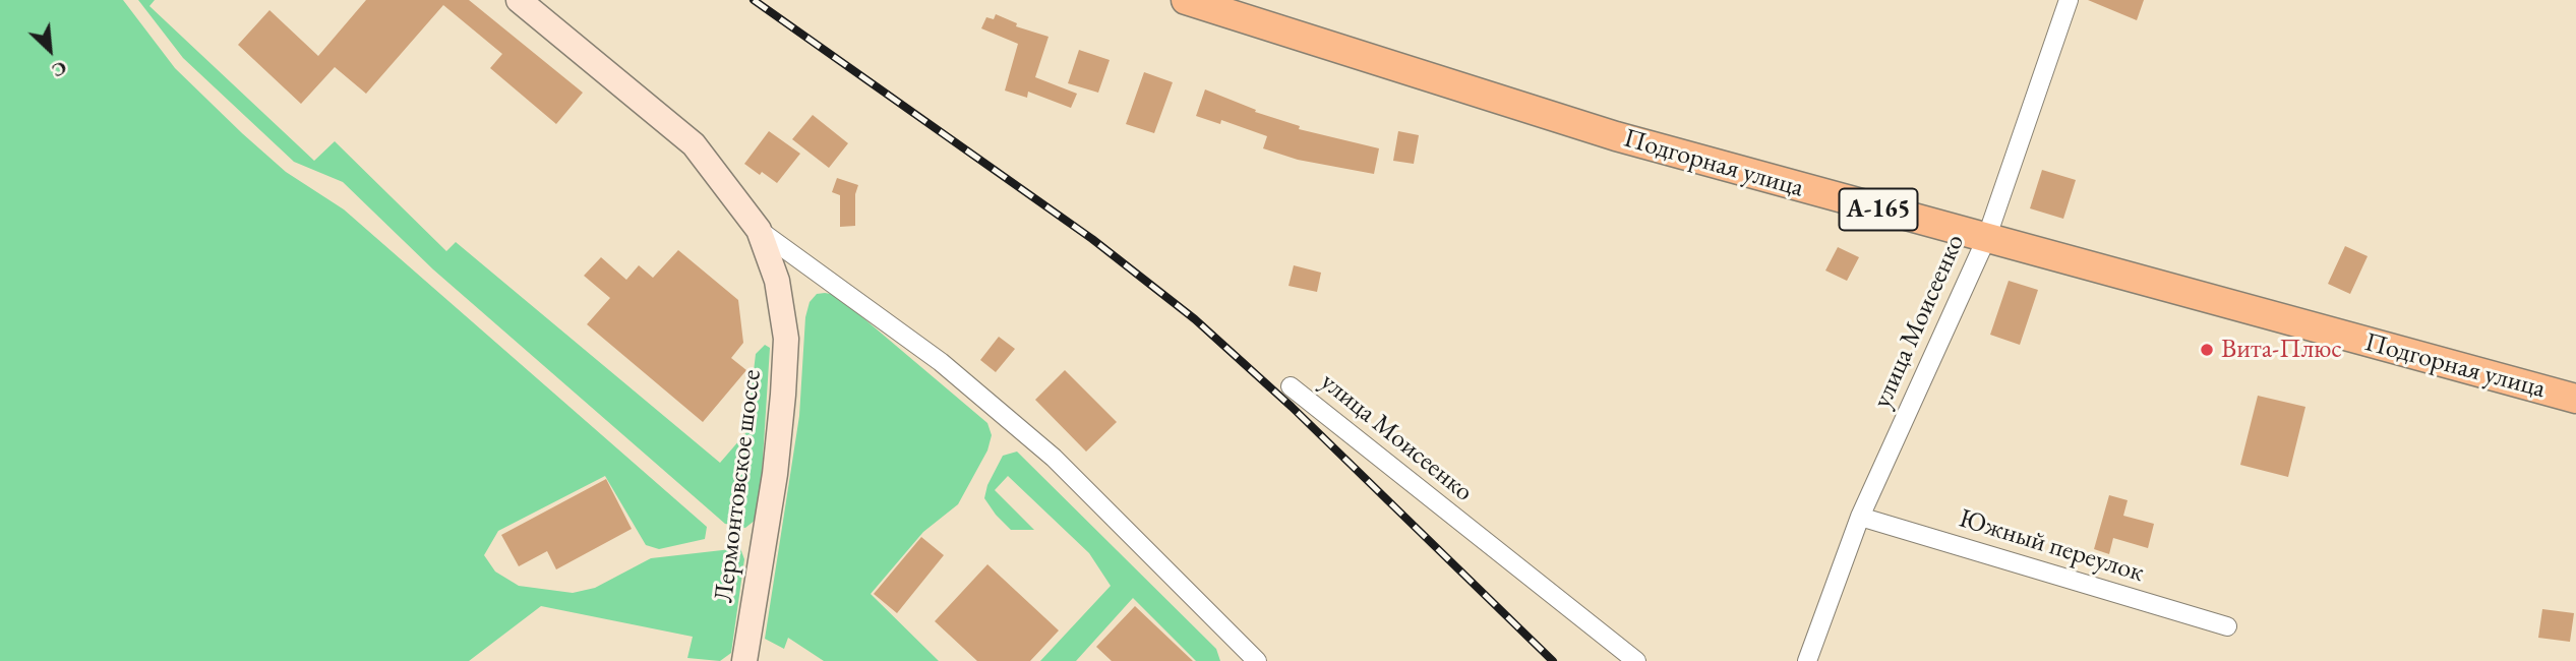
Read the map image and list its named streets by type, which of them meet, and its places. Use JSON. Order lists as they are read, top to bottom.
{
  "streets": {
    "main road": ["Подгорная улица", "А-165"],
    "street": ["улица Моисеенко", "Лермонтовское шоссе", "Южный переулок"]
  },
  "crossings": [
    ["Подгорная улица", "улица Моисеенко"],
    ["улица Моисеенко", "Южный переулок"]
  ],
  "places": ["Вита-Плюс"],
  "north": "bottom right"
}
